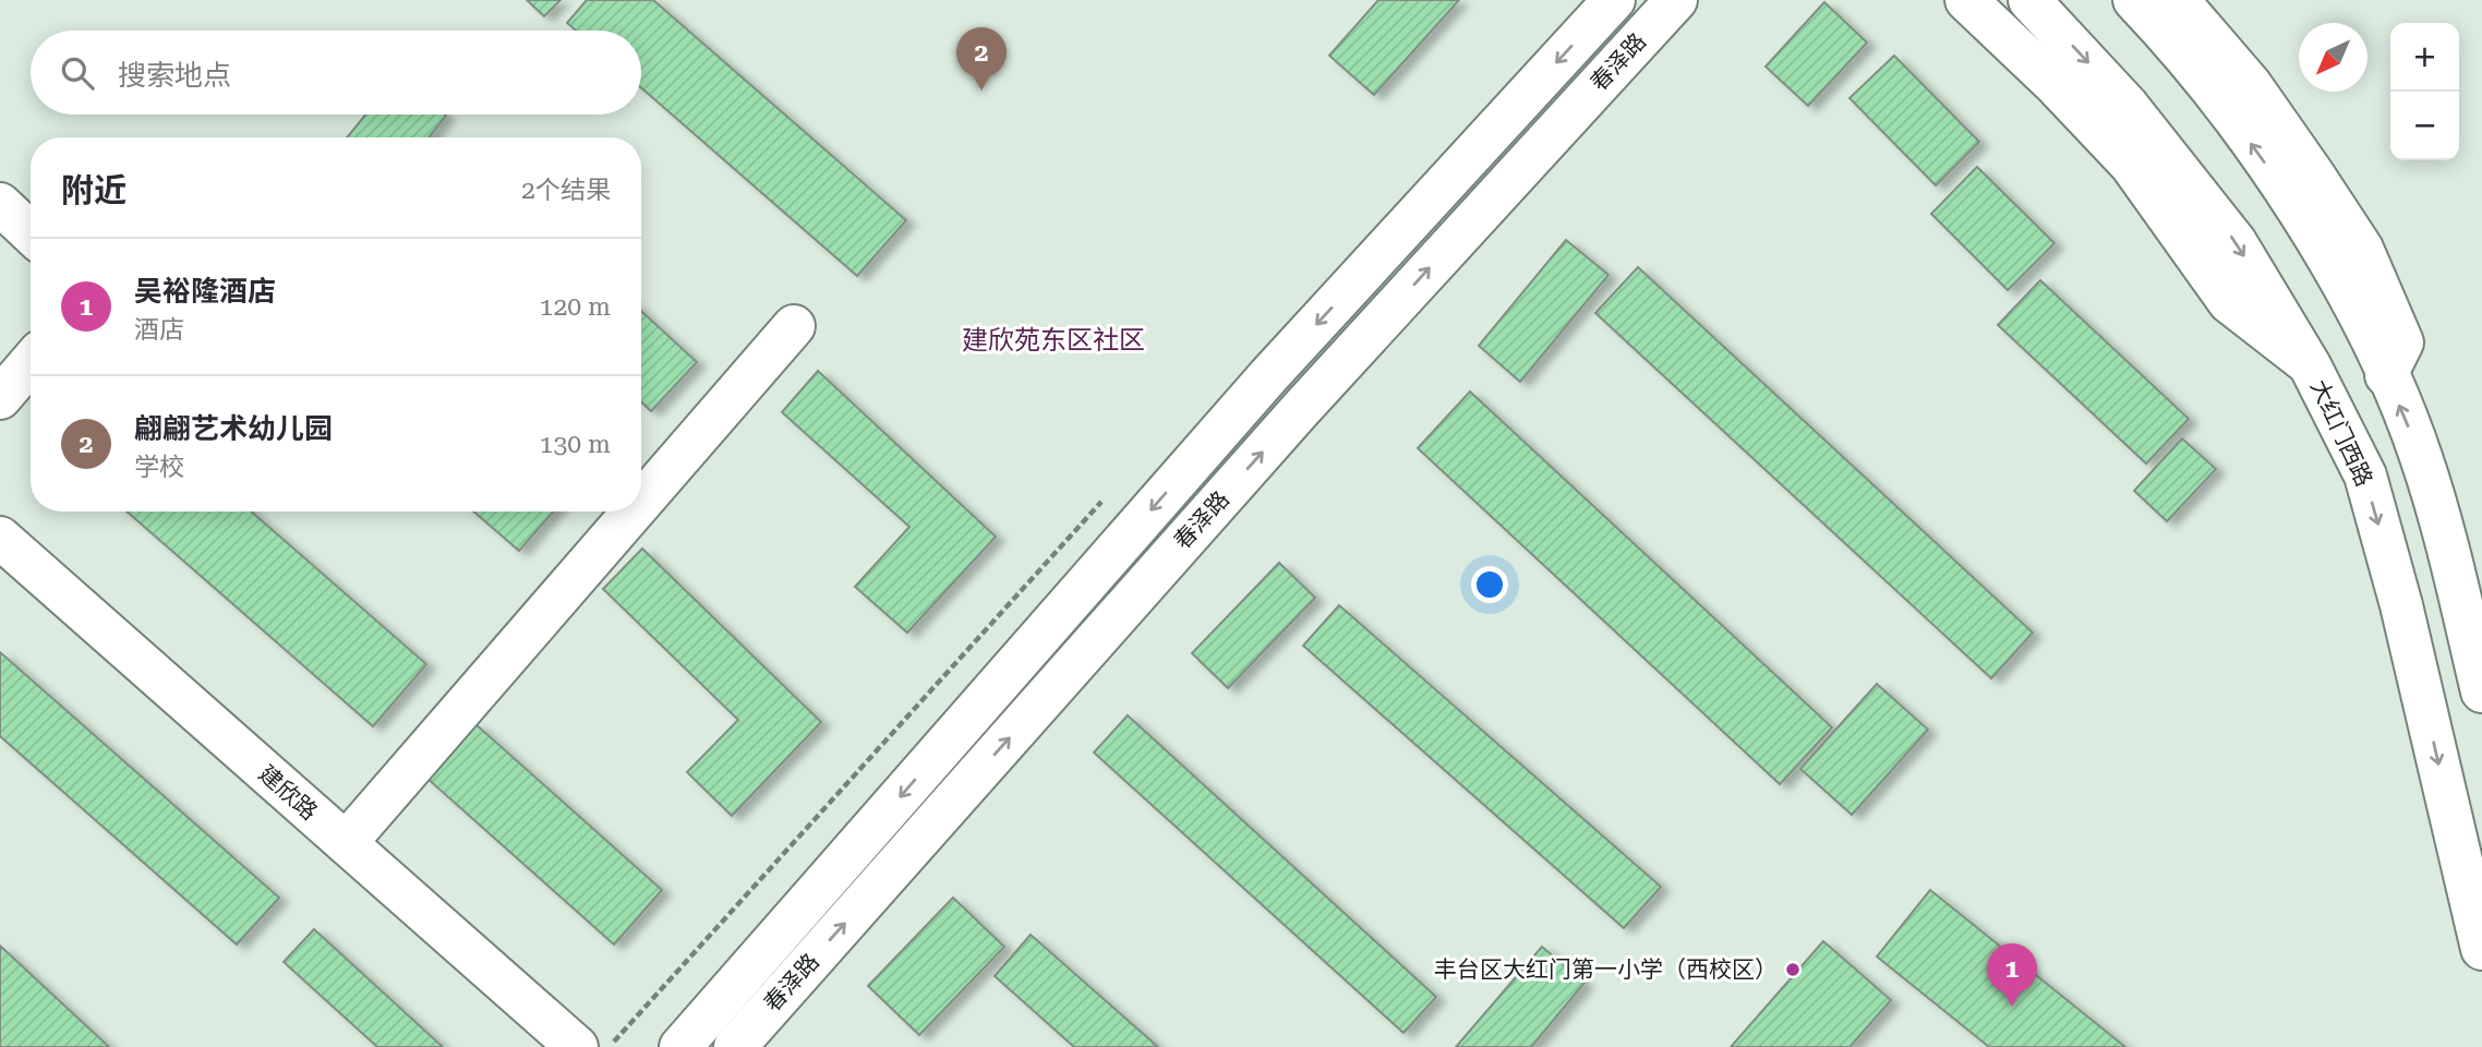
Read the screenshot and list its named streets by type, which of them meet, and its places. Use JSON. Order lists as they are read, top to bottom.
{
  "streets": {
    "street": ["春泽路", "大红门西路", "建欣路"]
  },
  "districts": ["建欣苑东区社区"],
  "places": ["丰台区大红门第一小学（西校区）"],
  "north": "bottom left",
  "page": {
    "map_buttons": ["+", "−"],
    "pins": ["2", "1"],
    "search": "搜索地点",
    "heading": ["附近", "2个结果"],
    "list": [
      {
        "mark": "1",
        "name": "吴裕隆酒店",
        "note": "酒店",
        "value": "120 m"
      },
      {
        "mark": "2",
        "name": "翩翩艺术幼儿园",
        "note": "学校",
        "value": "130 m"
      }
    ]
  }
}
